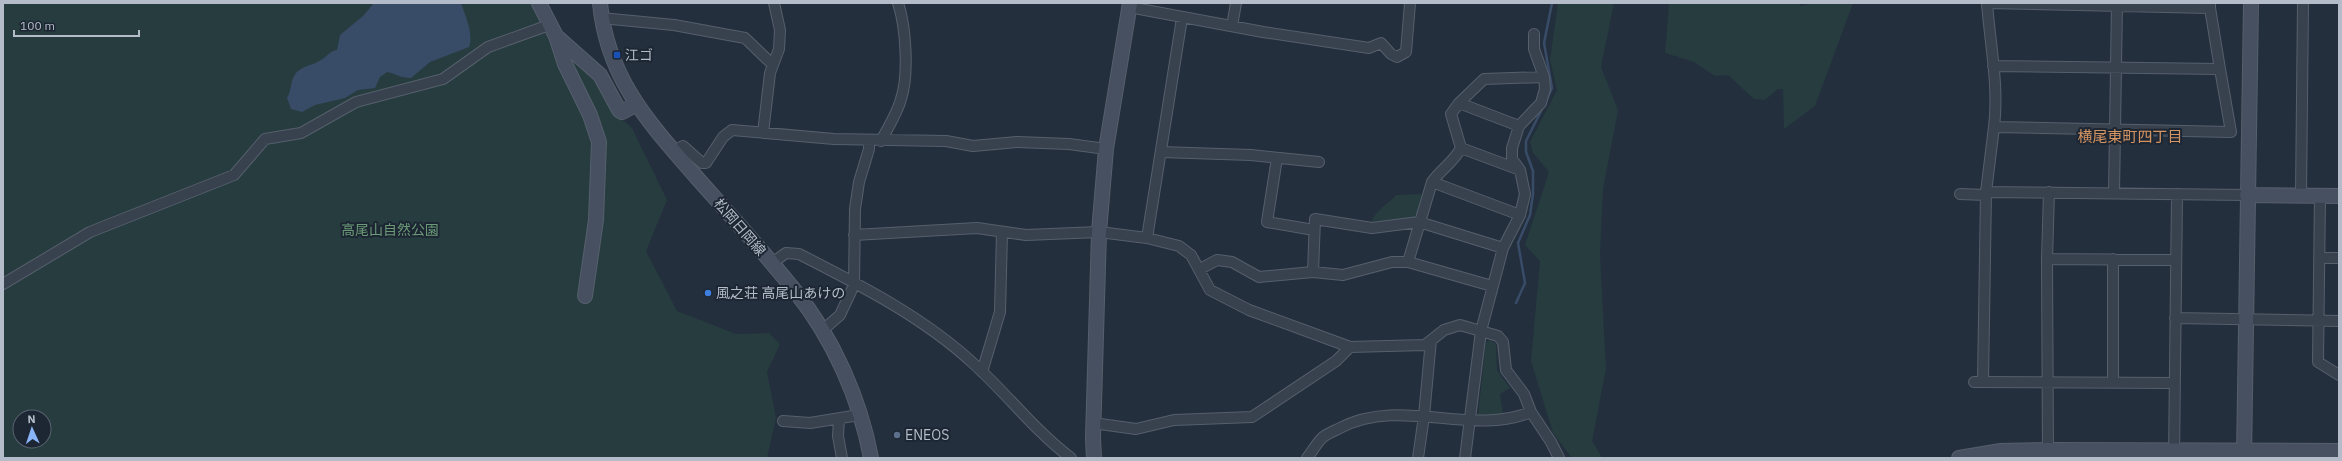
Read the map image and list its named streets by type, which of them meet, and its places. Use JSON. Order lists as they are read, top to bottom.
{
  "streets": {
    "street": ["松岡日岡線"]
  },
  "districts": ["横尾東町四丁目"],
  "parks": ["高尾山自然公園"],
  "places": {
    "transit": ["江ゴ"],
    "other": ["風之荘 高尾山あけの", "ENEOS"]
  },
  "scale_bar": "100 m",
  "north": "top"
}
